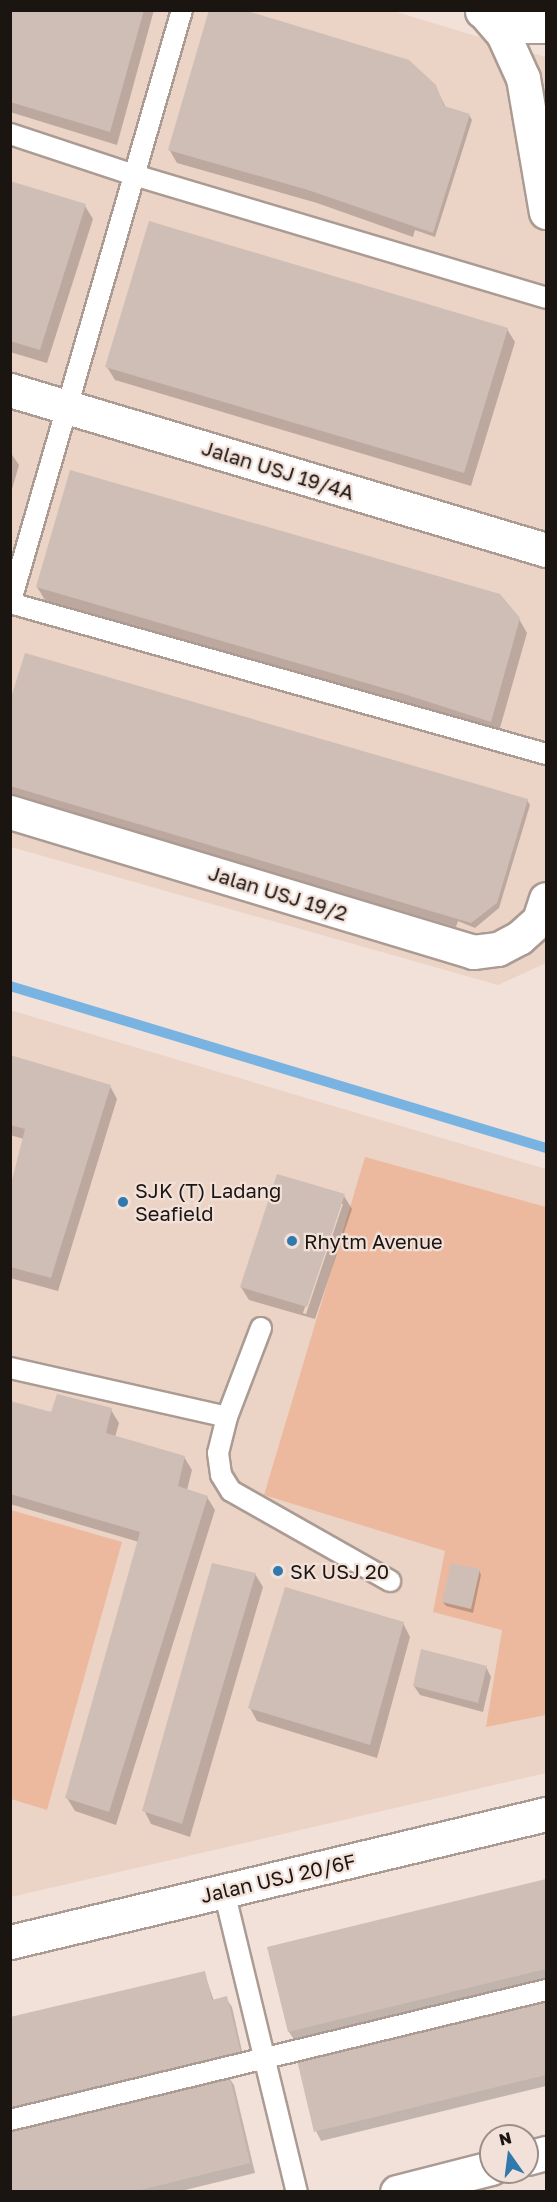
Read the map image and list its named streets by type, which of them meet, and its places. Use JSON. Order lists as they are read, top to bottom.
{
  "streets": {
    "street": ["Jalan USJ 19/4A", "Jalan USJ 19/2", "Jalan USJ 20/6F"]
  },
  "places": ["SJK (T) Ladang Seafield", "Rhytm Avenue", "SK USJ 20"],
  "north": "top"
}
